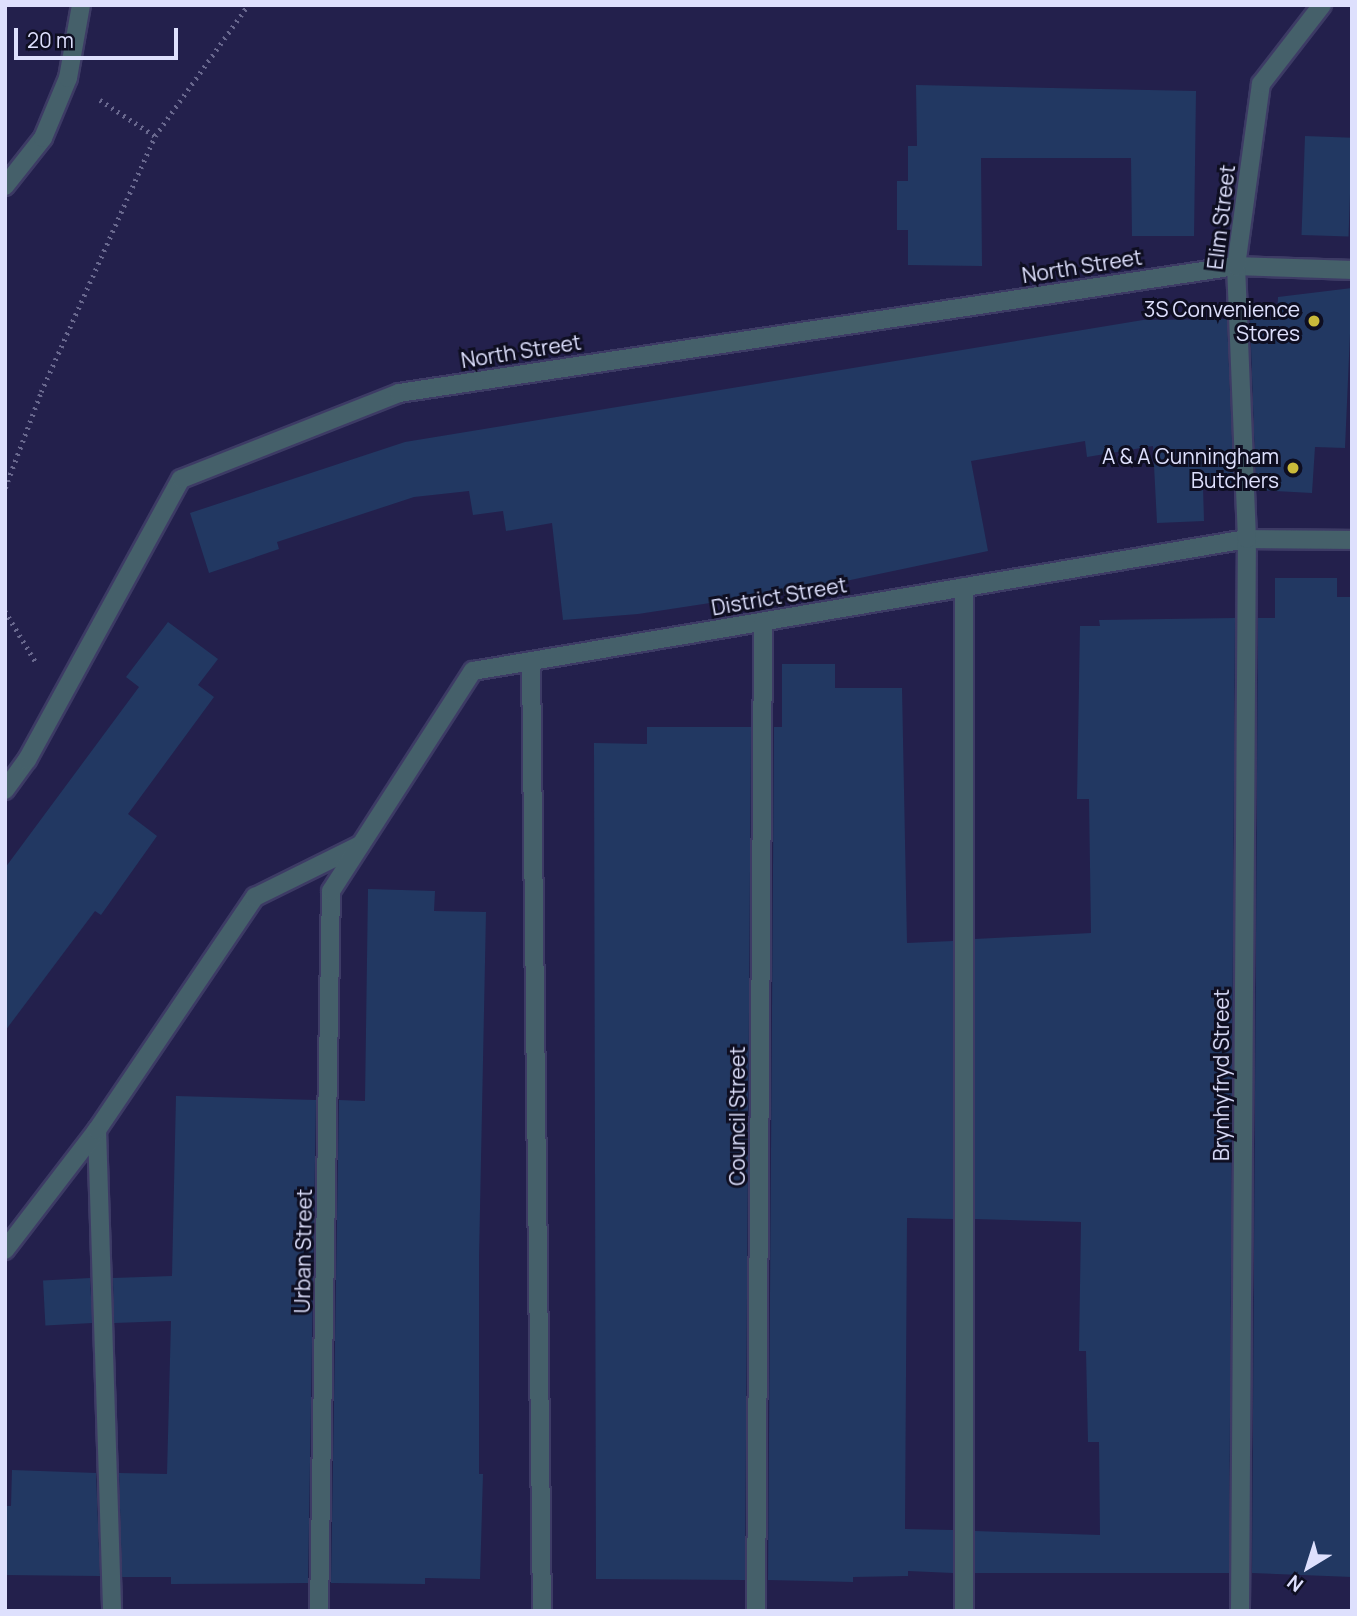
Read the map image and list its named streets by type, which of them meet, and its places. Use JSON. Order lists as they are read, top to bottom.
{
  "streets": {
    "street": [
      "Elim Street",
      "North Street",
      "District Street",
      "Brynhyfryd Street",
      "Council Street",
      "Urban Street"
    ]
  },
  "crossings": [
    ["Elim Street", "North Street"],
    ["Elim Street", "District Street"],
    ["Elim Street", "Brynhyfryd Street"],
    ["District Street", "Brynhyfryd Street"],
    ["District Street", "Council Street"],
    ["District Street", "Urban Street"]
  ],
  "places": ["3S Convenience Stores", "A & A Cunningham Butchers"],
  "scale_bar": "20 m",
  "north": "bottom left"
}
